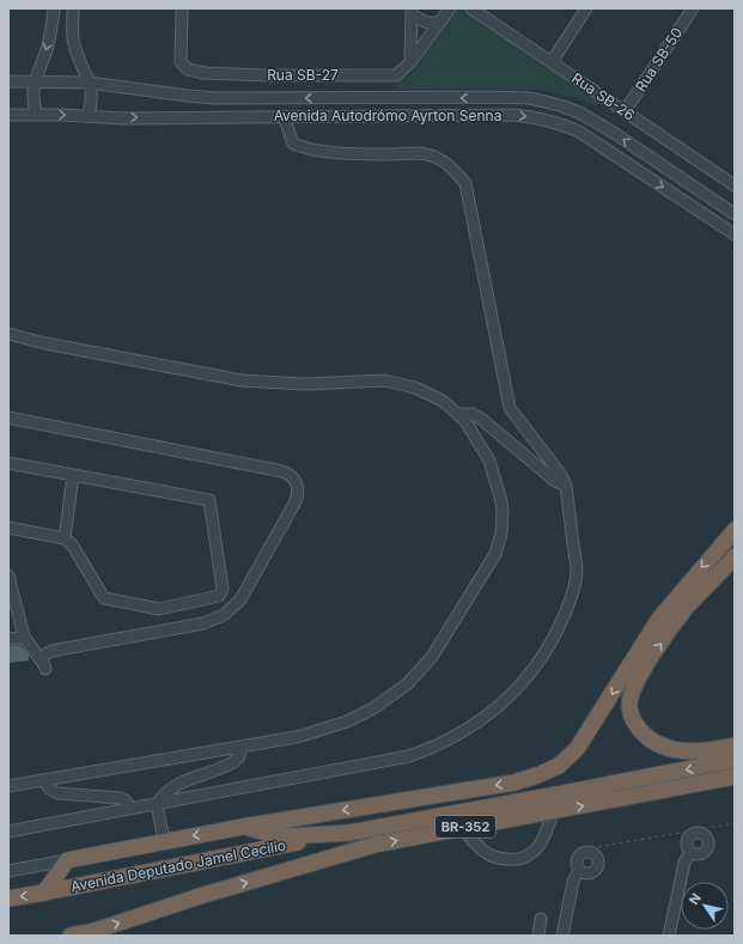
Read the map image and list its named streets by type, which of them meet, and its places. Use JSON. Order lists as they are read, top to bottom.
{
  "streets": {
    "highway": ["BR-352", "Avenida Deputado Jamel Cecilio"],
    "street": [
      "Rua SB-50",
      "Rua SB-27",
      "Rua SB-26",
      "Avenida Autodrómo Ayrton Senna"
    ]
  },
  "crossings": [
    ["Rua SB-50", "Rua SB-26"],
    ["BR-352", "Avenida Deputado Jamel Cecilio"]
  ],
  "north": "top left"
}
